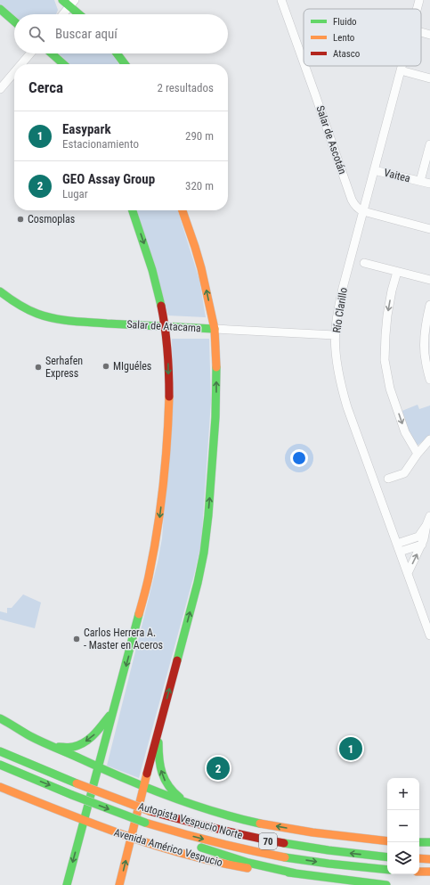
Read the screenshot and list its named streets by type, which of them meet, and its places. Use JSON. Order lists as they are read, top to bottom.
{
  "streets": {
    "main road": [
      "Salar de Atacama",
      "Autopista Vespucio Norte",
      "70",
      "Avenida Américo Vespucio"
    ],
    "street": ["Salar de Ascotán", "Vaitea", "Río Clarillo"]
  },
  "crossings": [
    ["Salar de Ascotán", "Río Clarillo"],
    ["Vaitea", "Río Clarillo"],
    ["Río Clarillo", "Salar de Atacama"]
  ],
  "places": [
    "Cosmoplas",
    "MIguéles",
    "Serhafen Express",
    "Carlos Herrera A. - Master en Aceros"
  ],
  "legend": ["Fluido", "Lento", "Atasco"],
  "page": {
    "search": "Buscar aquí",
    "heading": ["Cerca", "2 resultados"],
    "list": [
      {
        "mark": "1",
        "name": "Easypark",
        "note": "Estacionamiento",
        "value": "290 m"
      },
      {
        "mark": "2",
        "name": "GEO Assay Group",
        "note": "Lugar",
        "value": "320 m"
      }
    ],
    "pins": ["1", "2"],
    "map_buttons": ["+", "−"]
  }
}
